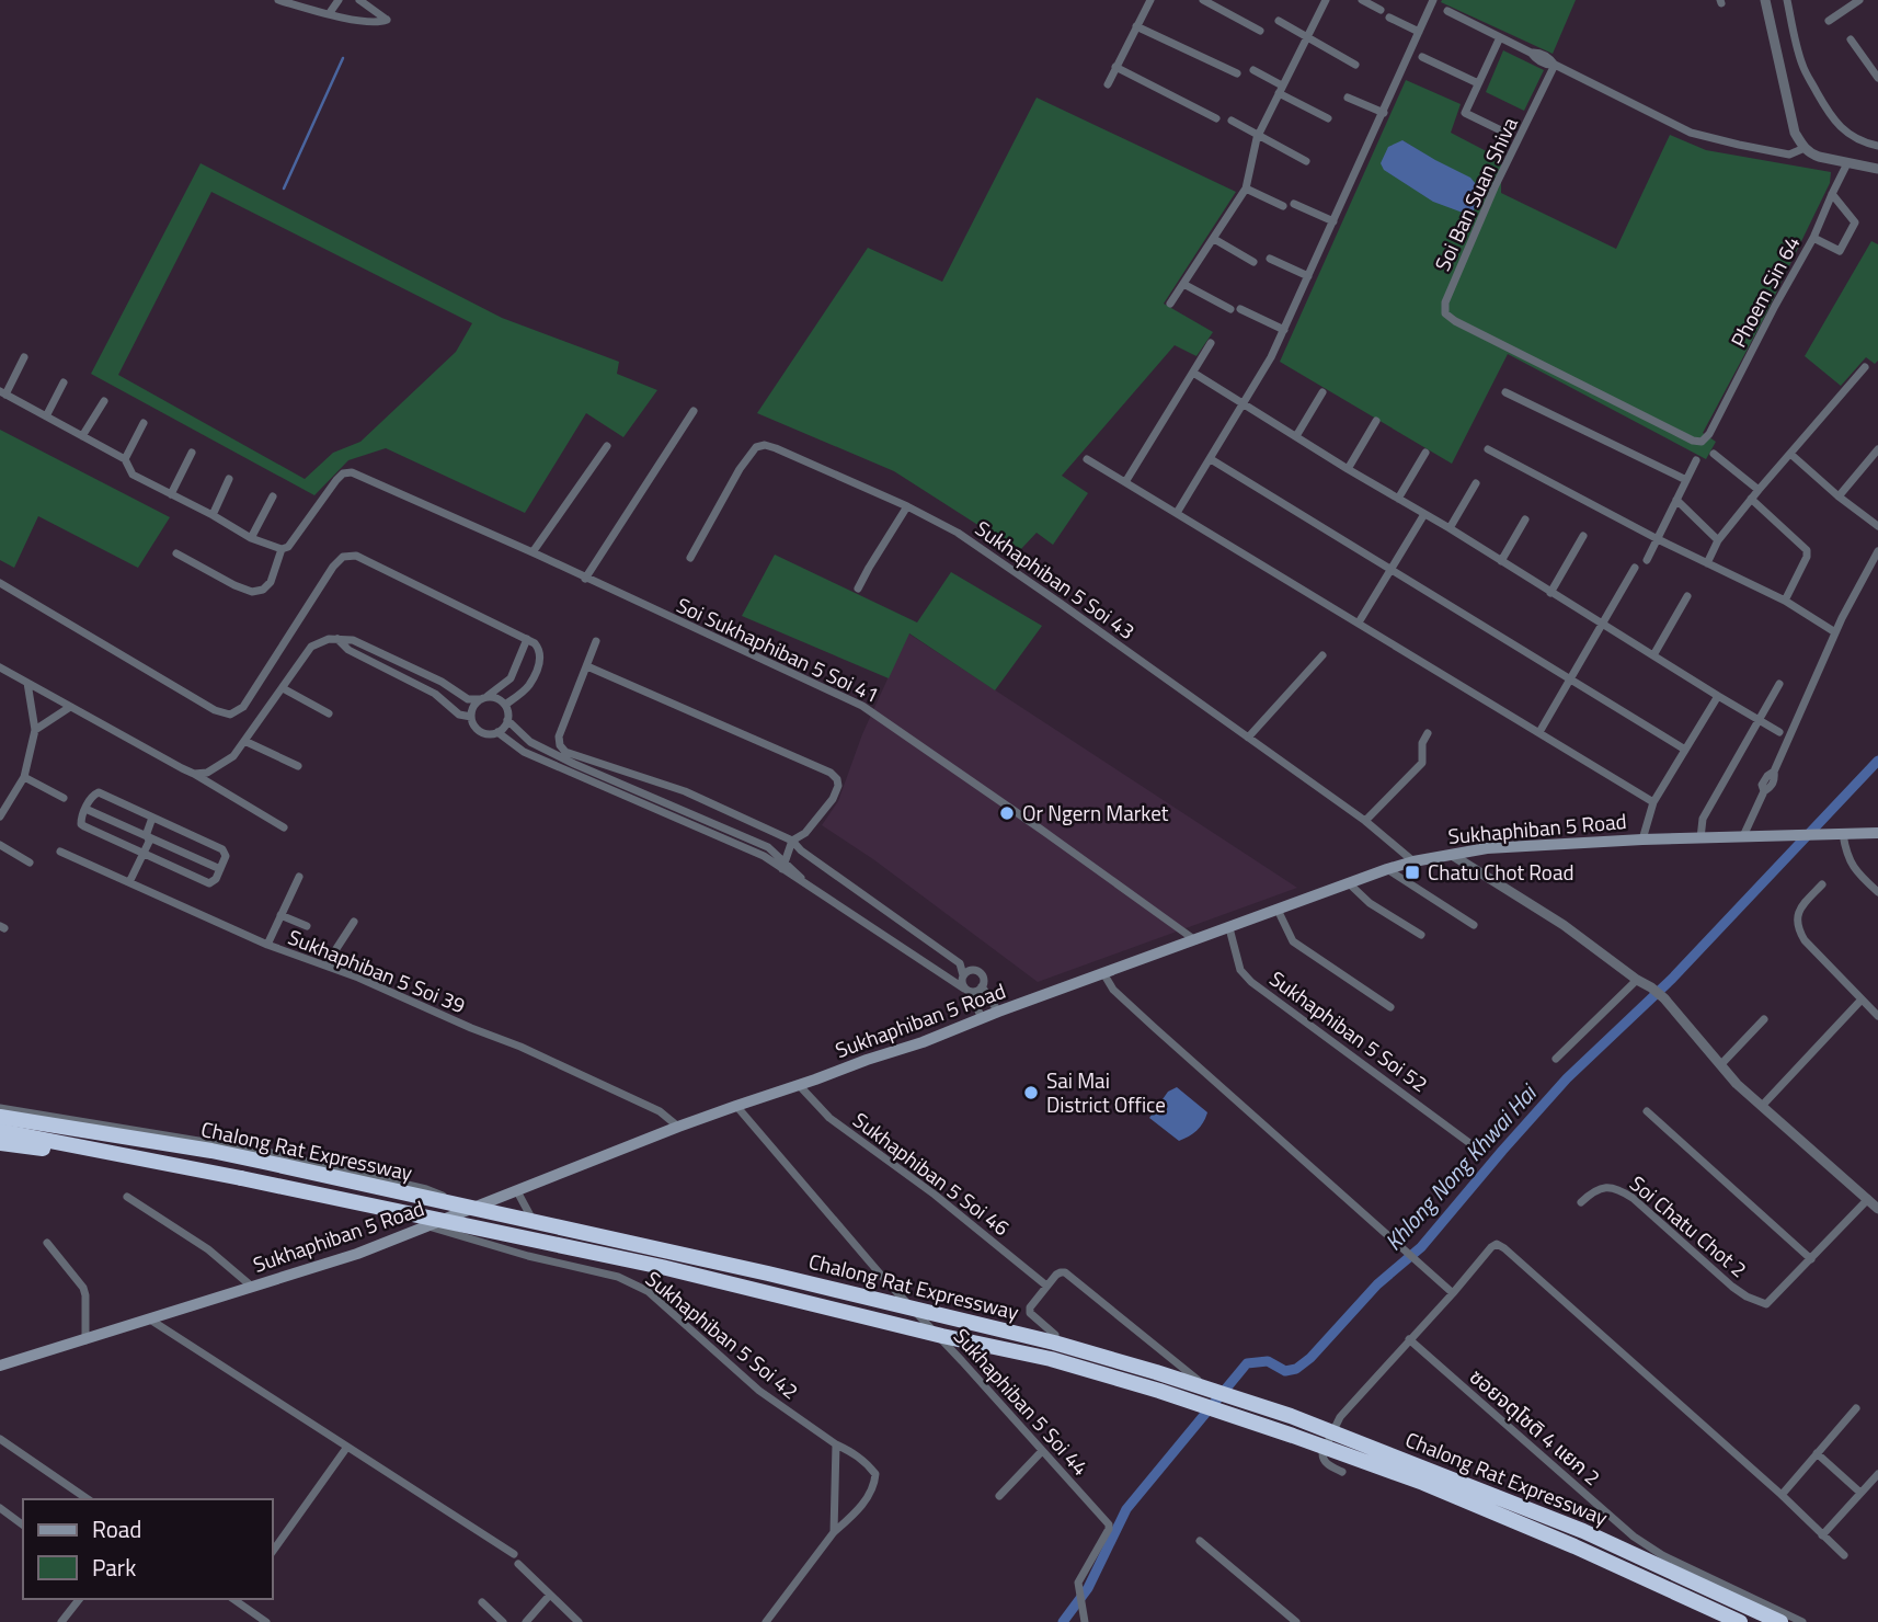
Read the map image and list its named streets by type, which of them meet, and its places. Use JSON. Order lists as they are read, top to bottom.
{
  "streets": {
    "highway": ["Chalong Rat Expressway"],
    "main road": ["Sukhaphiban 5 Road"],
    "street": [
      "Soi Ban Suan Shiva",
      "Phoem Sin 64",
      "Sukhaphiban 5 Soi 43",
      "Soi Sukhaphiban 5 Soi 41",
      "Sukhaphiban 5 Soi 39",
      "Sukhaphiban 5 Soi 52",
      "Sukhaphiban 5 Soi 46",
      "Soi Chatu Chot 2",
      "Sukhaphiban 5 Soi 42",
      "Sukhaphiban 5 Soi 44",
      "ซอยจตุโชติ 4 แยก 2"
    ]
  },
  "crossings": [
    ["Soi Ban Suan Shiva", "Phoem Sin 64"],
    ["Sukhaphiban 5 Soi 43", "Sukhaphiban 5 Road"],
    ["Soi Sukhaphiban 5 Soi 41", "Sukhaphiban 5 Road"],
    ["Sukhaphiban 5 Road", "Sukhaphiban 5 Soi 39"],
    ["Sukhaphiban 5 Road", "Sukhaphiban 5 Soi 52"],
    ["Sukhaphiban 5 Road", "Sukhaphiban 5 Soi 46"],
    ["Sukhaphiban 5 Road", "Sukhaphiban 5 Soi 42"],
    ["Sukhaphiban 5 Road", "Sukhaphiban 5 Soi 44"]
  ],
  "water": ["Khlong Nong Khwai Hai"],
  "places": {
    "other": ["Or Ngern Market", "Sai Mai District Office"],
    "transit": ["Chatu Chot Road"]
  },
  "legend": ["Road", "Park"]
}
